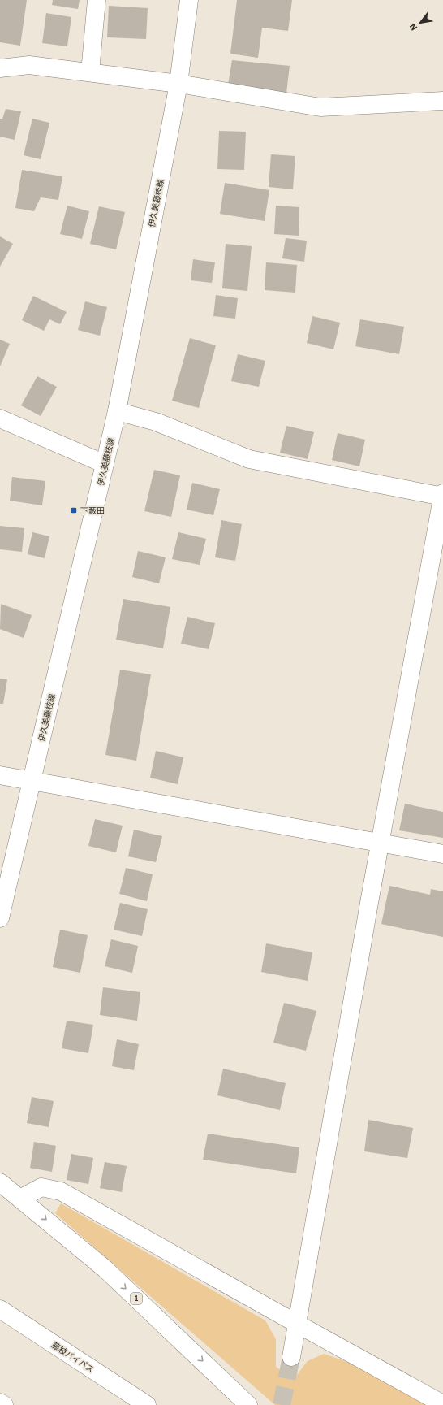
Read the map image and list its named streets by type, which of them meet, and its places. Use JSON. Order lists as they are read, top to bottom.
{
  "streets": {
    "main road": ["伊久美藤枝線", "1", "藤枝バイパス"]
  },
  "places": {
    "transit": ["下藪田"]
  },
  "north": "bottom left"
}
